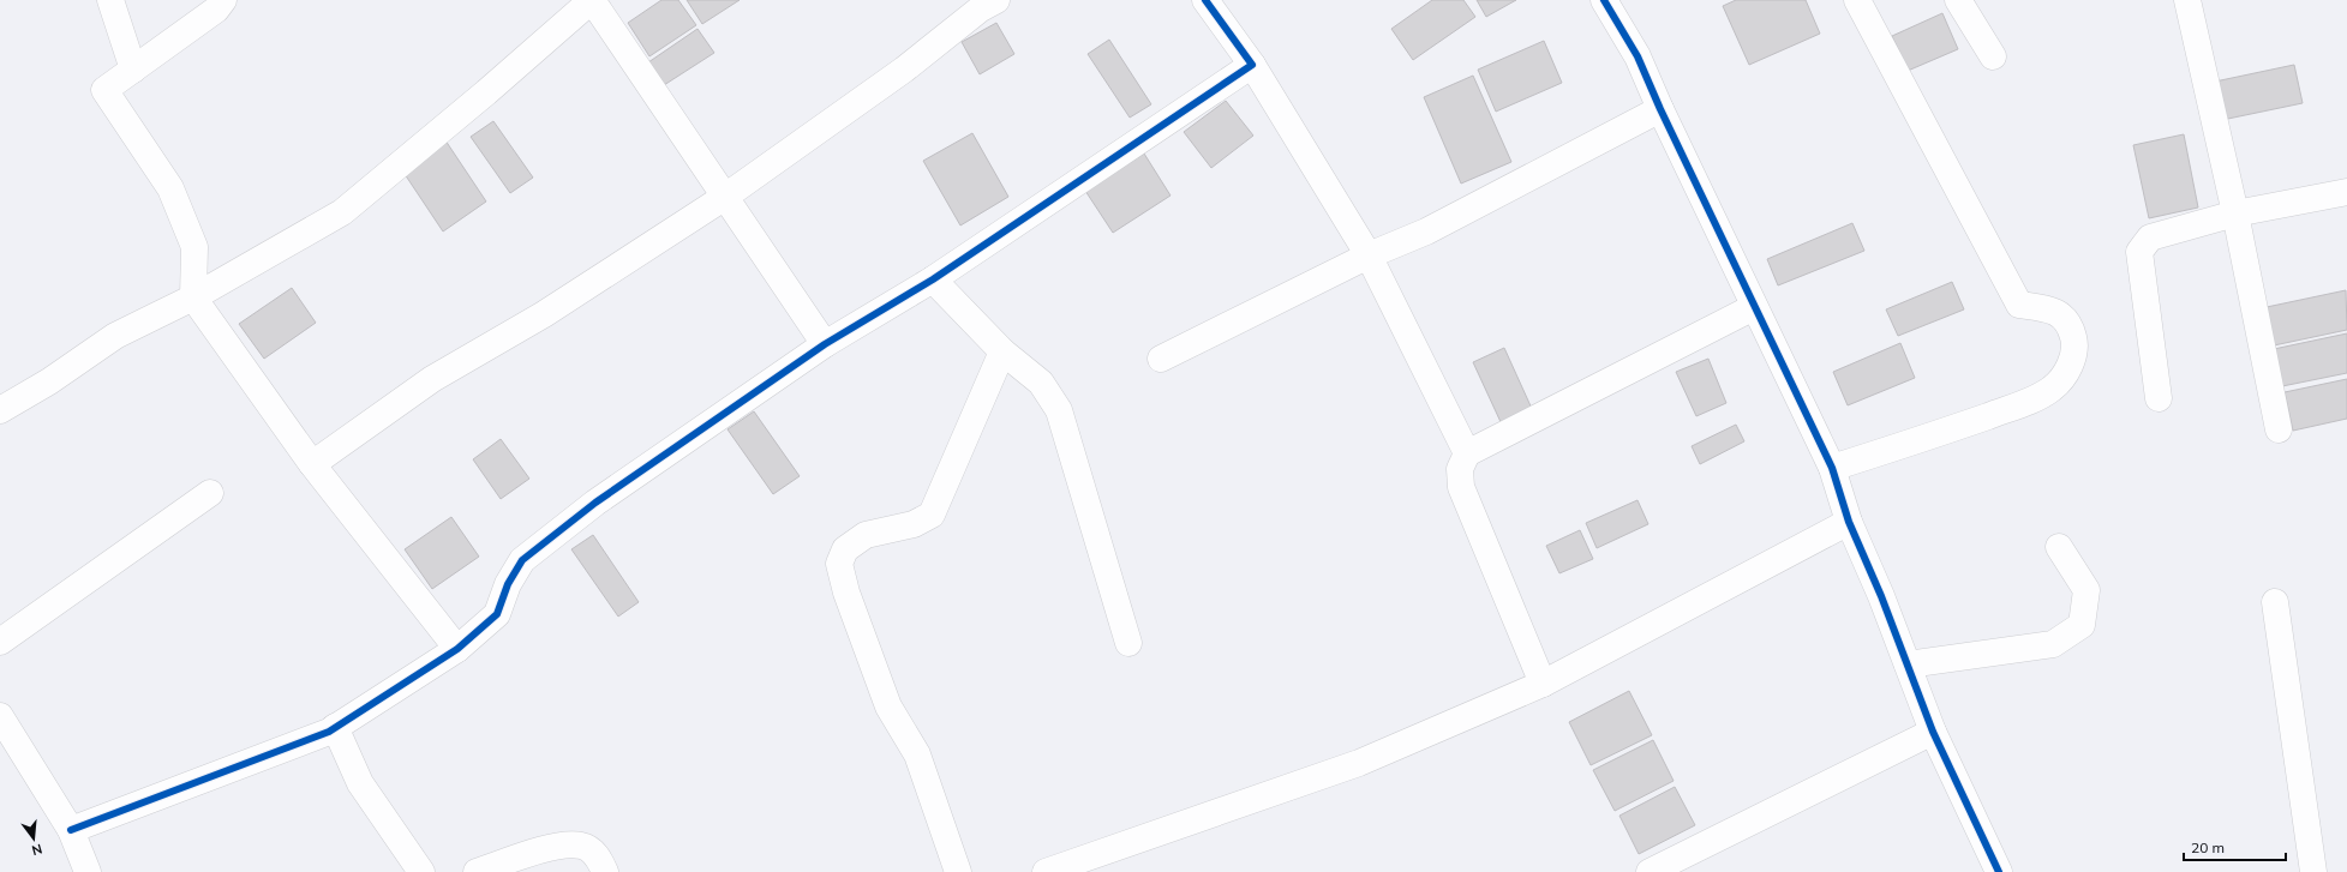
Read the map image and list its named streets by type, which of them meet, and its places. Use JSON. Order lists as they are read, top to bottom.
{
  "scale_bar": "20 m",
  "north": "bottom"
}
